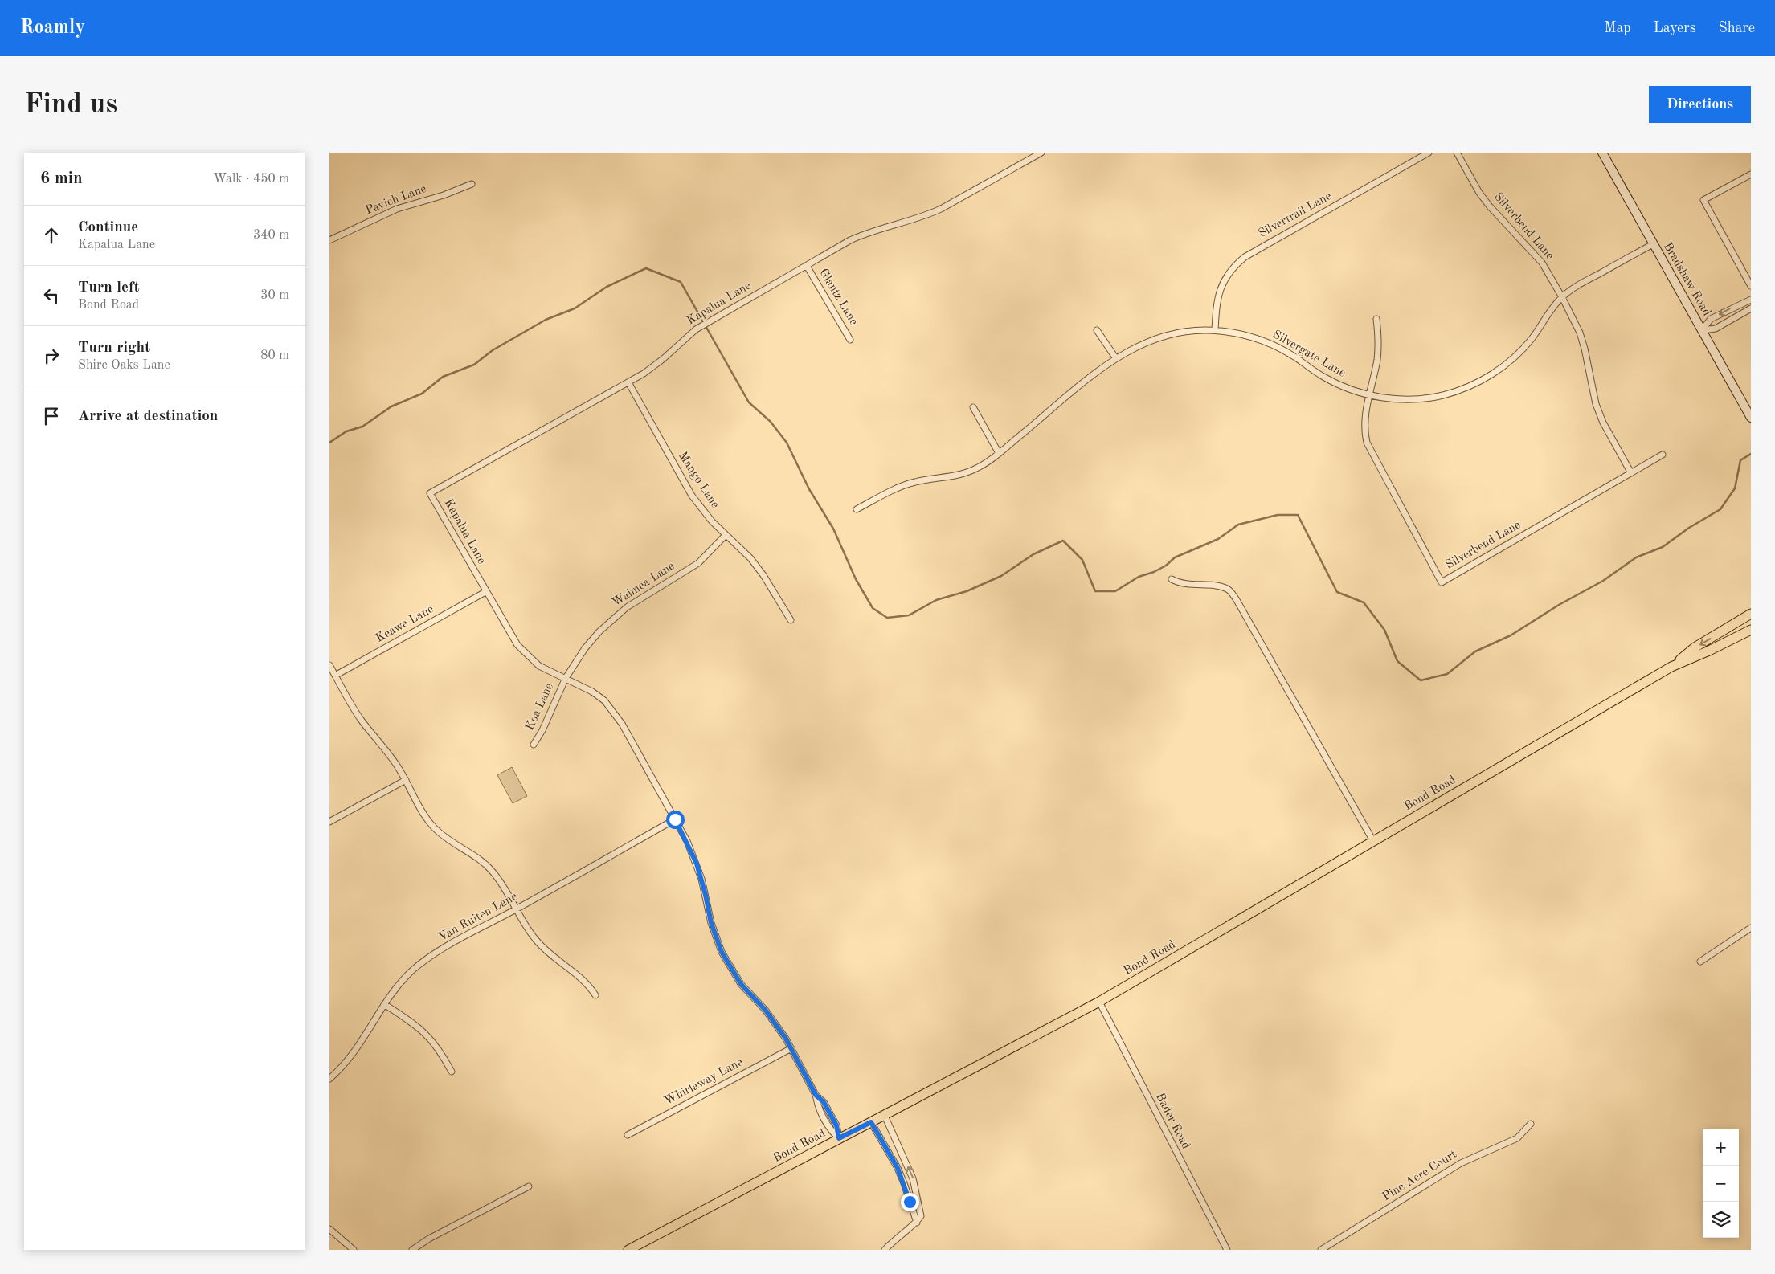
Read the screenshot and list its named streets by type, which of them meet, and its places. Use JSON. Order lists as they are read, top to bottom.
{
  "streets": {
    "main road": ["Bradshaw Road", "Bond Road"],
    "street": [
      "Pavich Lane",
      "Silvertrail Lane",
      "Silverbend Lane",
      "Glantz Lane",
      "Kapalua Lane",
      "Silvergate Lane",
      "Mango Lane",
      "Waimea Lane",
      "Keawe Lane",
      "Koa Lane",
      "Van Ruiten Lane",
      "Whirlaway Lane",
      "Bader Road",
      "Pine Acre Court"
    ]
  },
  "crossings": [
    ["Silvertrail Lane", "Silvergate Lane"],
    ["Silverbend Lane", "Silvergate Lane"],
    ["Bradshaw Road", "Silvergate Lane"],
    ["Glantz Lane", "Kapalua Lane"],
    ["Kapalua Lane", "Mango Lane"],
    ["Kapalua Lane", "Waimea Lane"],
    ["Kapalua Lane", "Keawe Lane"],
    ["Kapalua Lane", "Koa Lane"],
    ["Kapalua Lane", "Bond Road"],
    ["Kapalua Lane", "Van Ruiten Lane"],
    ["Kapalua Lane", "Whirlaway Lane"],
    ["Mango Lane", "Waimea Lane"],
    ["Waimea Lane", "Koa Lane"],
    ["Bond Road", "Bader Road"]
  ],
  "page": {
    "header": "Roamly",
    "nav": ["Map", "Layers", "Share"],
    "buttons": "Directions",
    "title": "Find us",
    "heading": ["6 min", "Walk · 450 m"],
    "list": [
      ["Continue", "Kapalua Lane", "340 m"],
      ["Turn left", "Bond Road", "30 m"],
      ["Turn right", "Shire Oaks Lane", "80 m"],
      "Arrive at destination"
    ],
    "map_buttons": ["+", "−"]
  }
}
